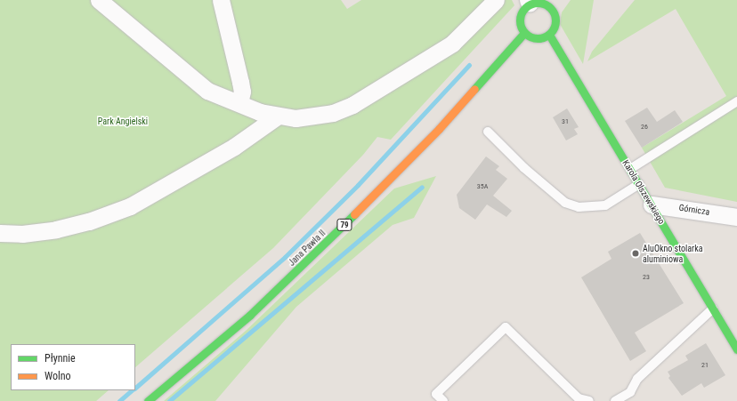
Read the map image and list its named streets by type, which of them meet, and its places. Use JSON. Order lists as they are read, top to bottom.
{
  "streets": {
    "main road": ["Karola Olszewskiego", "79", "Jana Pawła II"],
    "street": ["Górnicza"]
  },
  "crossings": [
    ["Karola Olszewskiego", "Górnicza"],
    ["Karola Olszewskiego", "Jana Pawła II"]
  ],
  "parks": ["Park Angielski"],
  "places": ["AluOkno stolarka aluminiowa"],
  "house_numbers": [
    "31",
    "26",
    "35A",
    "23",
    "21"
  ],
  "legend": ["Płynnie", "Wolno"]
}
